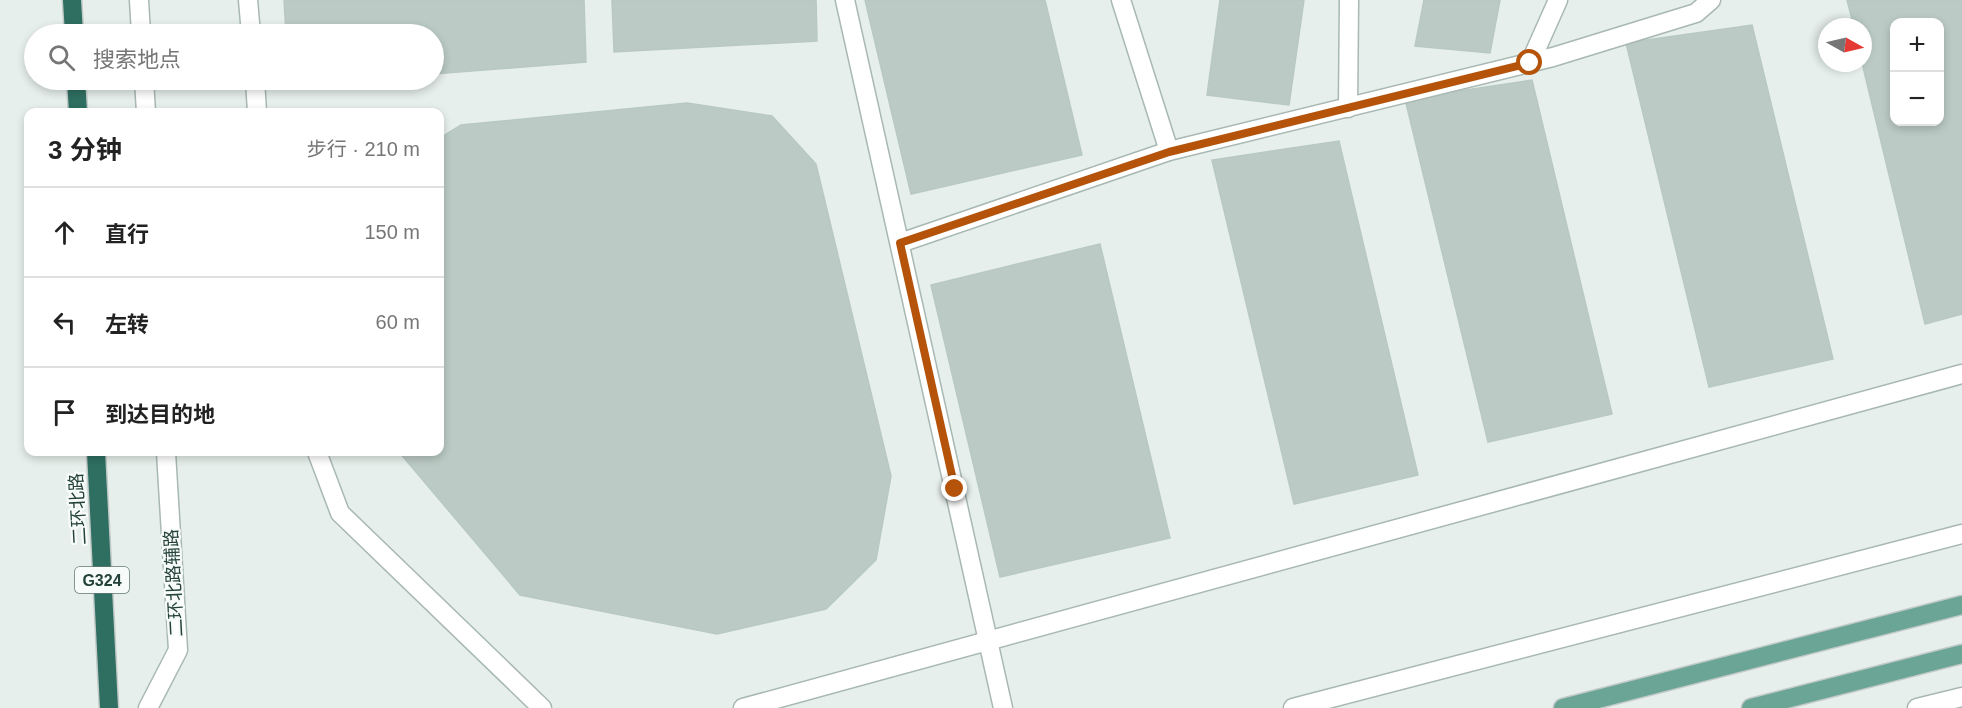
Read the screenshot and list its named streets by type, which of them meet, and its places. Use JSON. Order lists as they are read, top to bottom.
{
  "streets": {
    "highway": ["二环北路", "G324"],
    "street": ["二环北路辅路"]
  },
  "north": "right",
  "page": {
    "map_buttons": ["+", "−"],
    "search": "搜索地点",
    "heading": ["3 分钟", "步行 · 210 m"],
    "list": [
      ["直行", "150 m"],
      ["左转", "60 m"],
      "到达目的地"
    ]
  }
}
